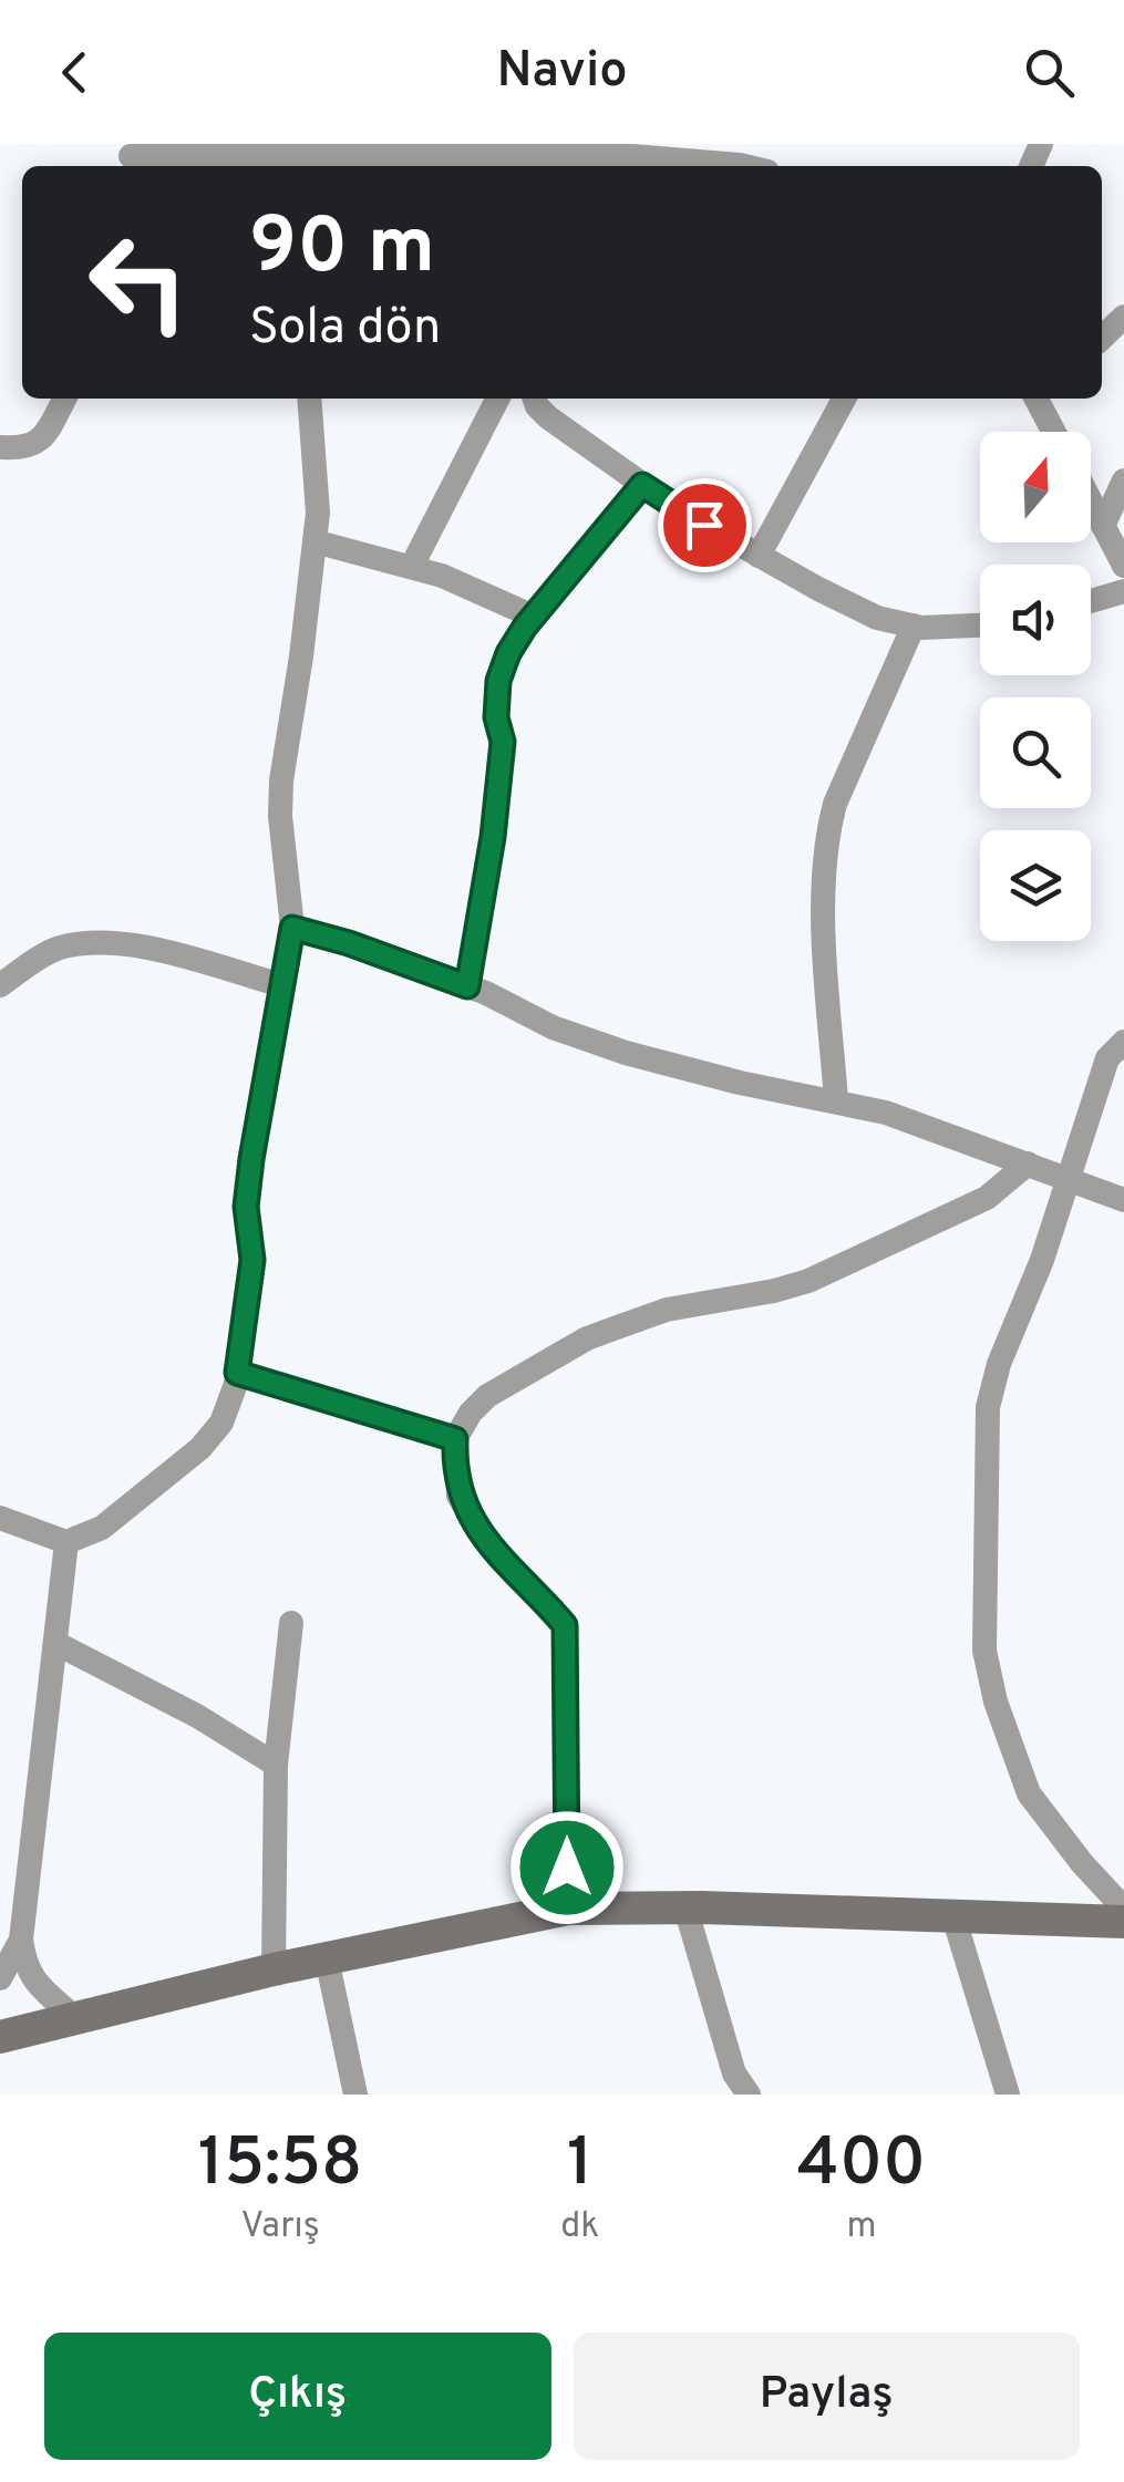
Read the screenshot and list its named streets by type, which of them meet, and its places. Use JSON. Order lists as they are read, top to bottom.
{
  "north": "top",
  "page": {
    "header": "Navio",
    "turn": ["90 m", "Sola dön"],
    "eta": [
      "15:58",
      "Varış",
      "1",
      "dk",
      "400",
      "m"
    ],
    "buttons": ["Çıkış", "Paylaş"]
  }
}
